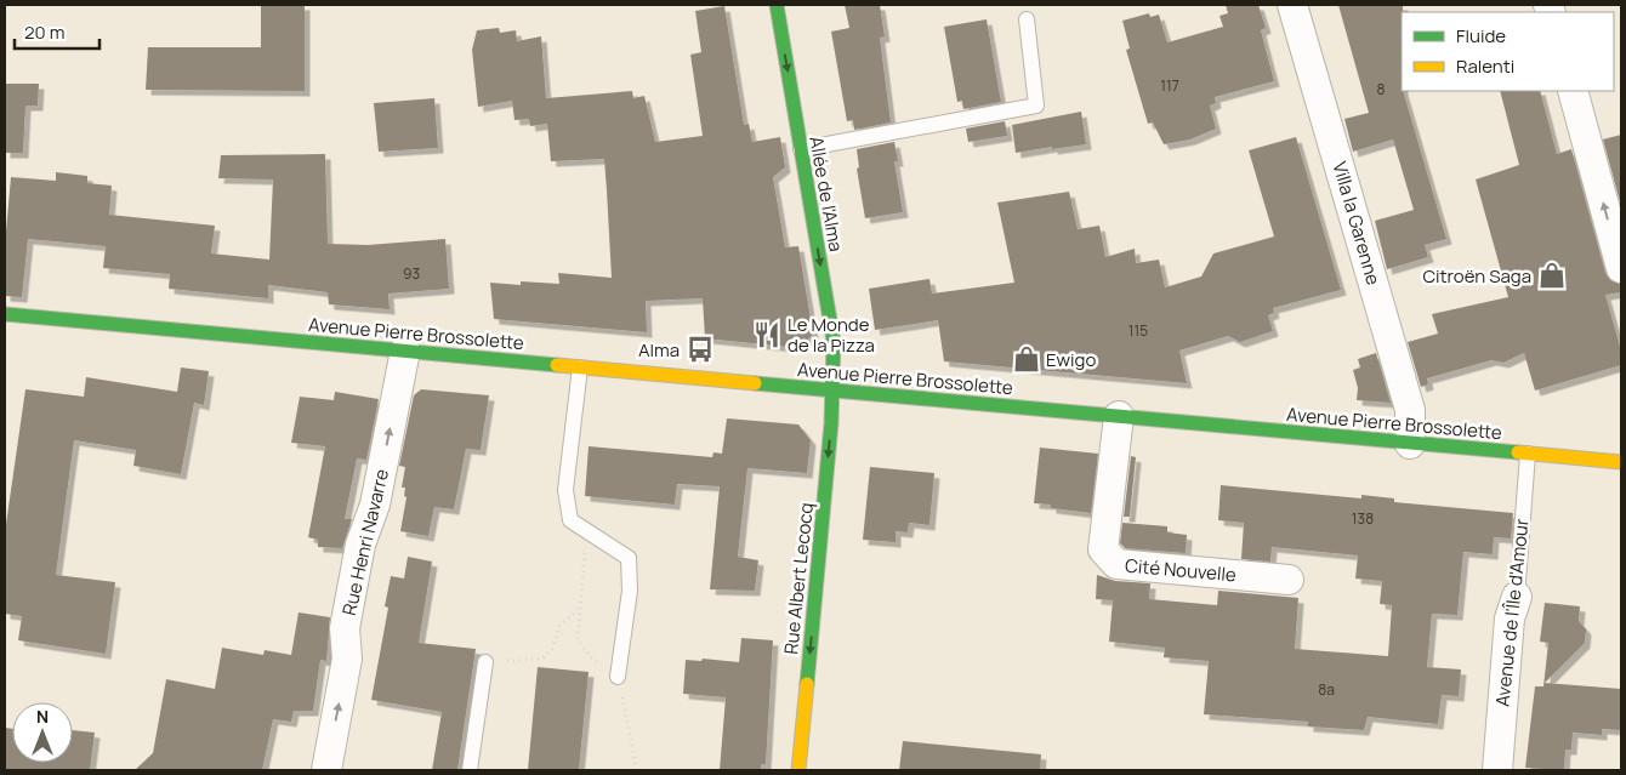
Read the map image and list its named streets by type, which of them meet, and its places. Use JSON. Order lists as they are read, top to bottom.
{
  "streets": {
    "main road": ["Allée de l'Alma", "Avenue Pierre Brossolette", "Rue Albert Lecocq"],
    "street": [
      "Villa la Garenne",
      "Rue Henri Navarre",
      "Cité Nouvelle",
      "Avenue de l'Île d'Amour"
    ]
  },
  "crossings": [
    ["Allée de l'Alma", "Avenue Pierre Brossolette"],
    ["Allée de l'Alma", "Rue Albert Lecocq"],
    ["Villa la Garenne", "Avenue Pierre Brossolette"],
    ["Avenue Pierre Brossolette", "Rue Henri Navarre"],
    ["Avenue Pierre Brossolette", "Cité Nouvelle"],
    ["Avenue Pierre Brossolette", "Rue Albert Lecocq"],
    ["Avenue Pierre Brossolette", "Avenue de l'Île d'Amour"]
  ],
  "one_way": ["Allée de l'Alma", "Rue Henri Navarre", "Rue Albert Lecocq"],
  "places": {
    "shop": ["Citroën Saga", "Ewigo"],
    "restaurant": ["Le Monde de la Pizza"],
    "bus stop": ["Alma"]
  },
  "house_numbers": [
    "117",
    "8",
    "93",
    "115",
    "138",
    "8a"
  ],
  "legend": ["Fluide", "Ralenti"],
  "scale_bar": "20 m",
  "north": "top"
}
